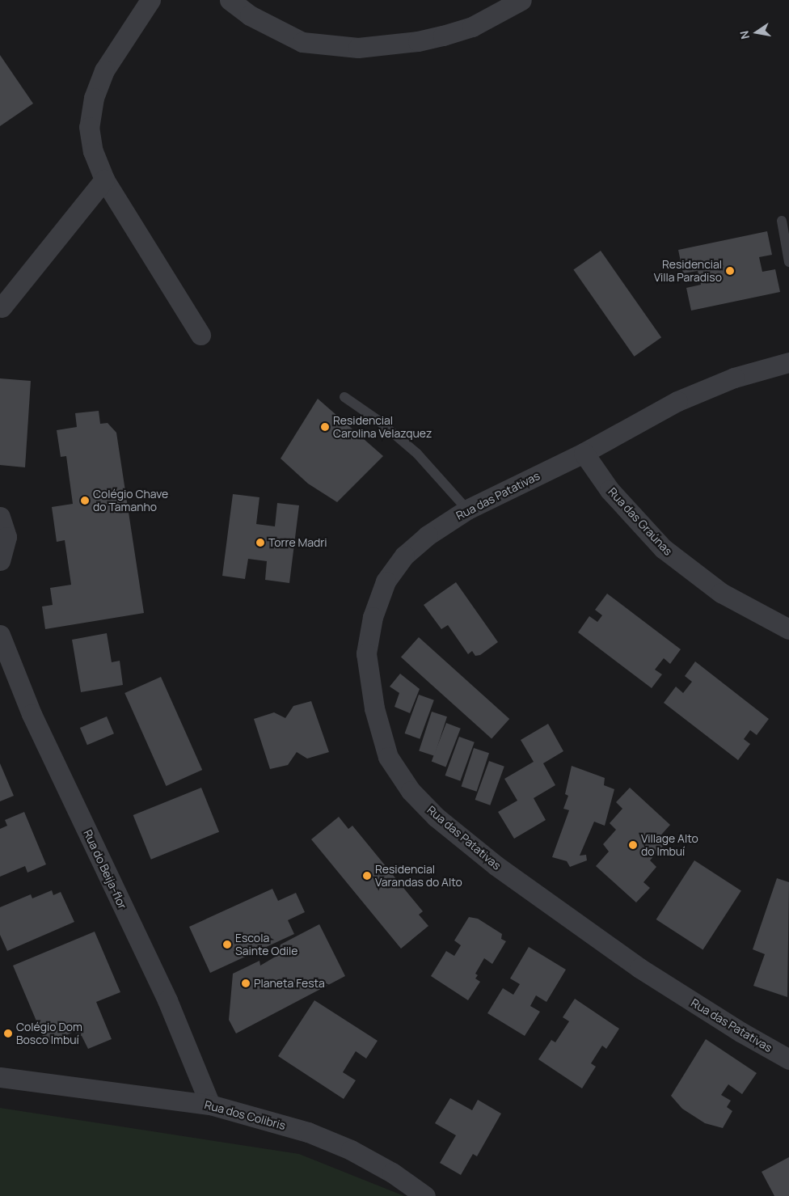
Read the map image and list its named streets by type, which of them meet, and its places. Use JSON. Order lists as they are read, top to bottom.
{
  "streets": {
    "street": [
      "Rua das Patativas",
      "Rua das Graúnas",
      "Rua do Beija-flor",
      "Rua dos Colibris"
    ]
  },
  "crossings": [
    ["Rua das Patativas", "Rua das Graúnas"],
    ["Rua do Beija-flor", "Rua dos Colibris"]
  ],
  "places": [
    "Residencial Villa Paradiso",
    "Residencial Carolina Velazquez",
    "Colégio Chave do Tamanho",
    "Torre Madri",
    "Village Alto do Imbuí",
    "Residencial Varandas do Alto",
    "Escola Sainte Odile",
    "Planeta Festa",
    "Colégio Dom Bosco Imbuí"
  ],
  "north": "left"
}
